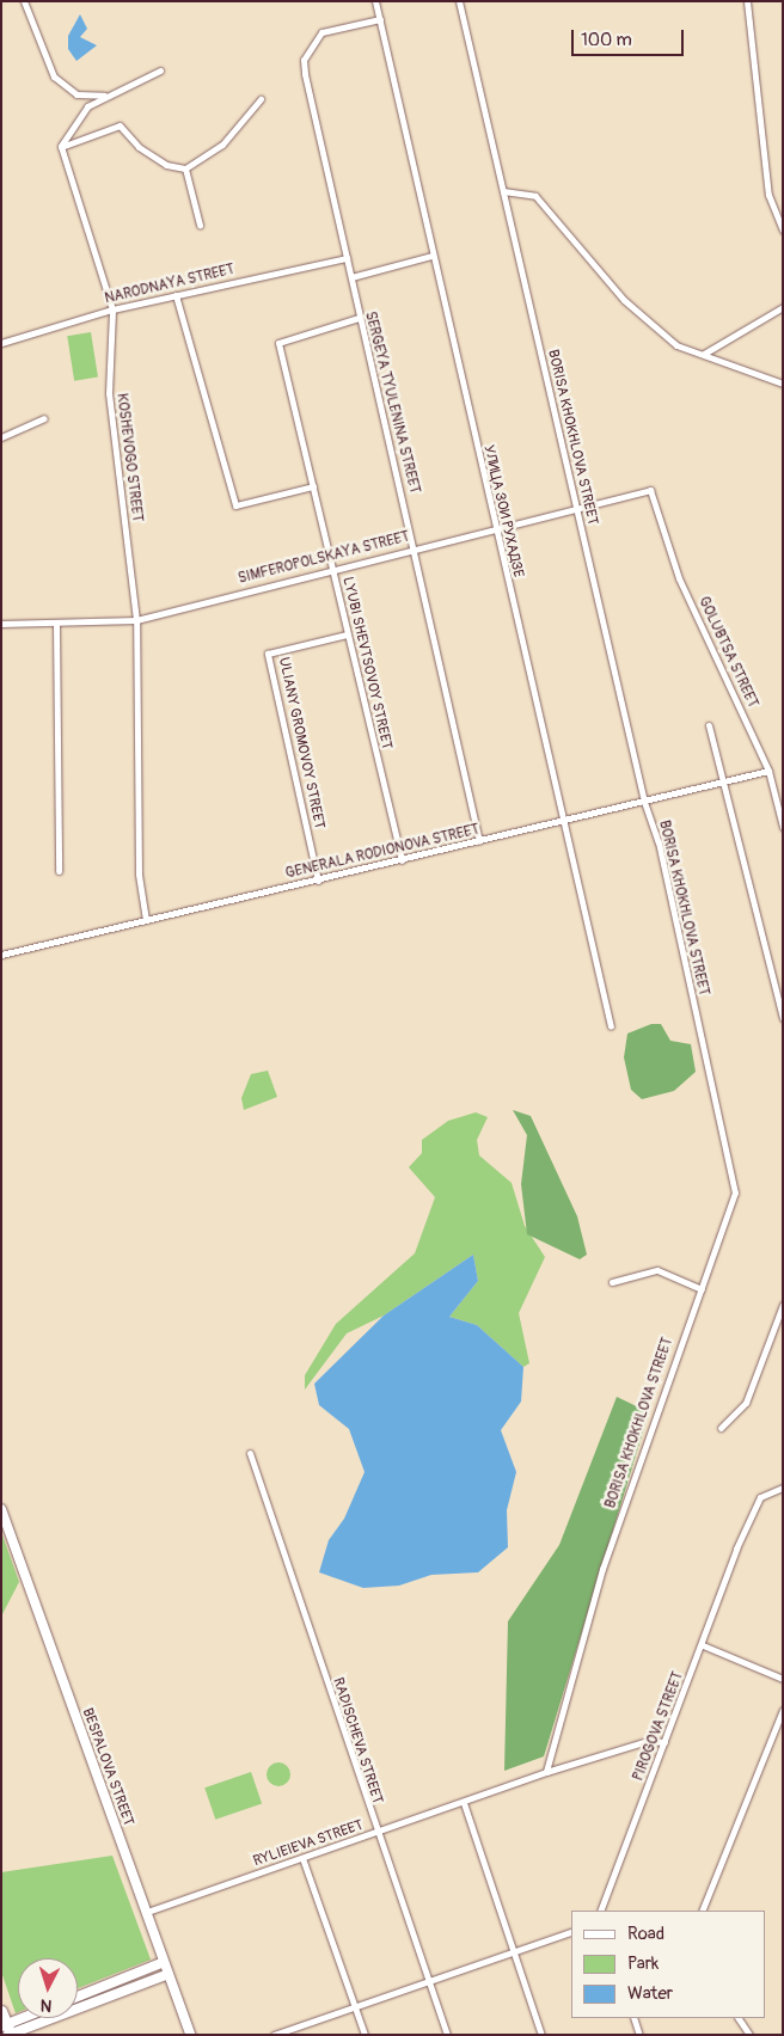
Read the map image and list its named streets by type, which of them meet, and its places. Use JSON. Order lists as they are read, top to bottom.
{
  "streets": {
    "main road": ["BESPALOVA STREET"],
    "street": [
      "NARODNAYA STREET",
      "SERGEYA TYULENINA STREET",
      "BORISA KHOKHLOVA STREET",
      "KOSHEVOGO STREET",
      "УЛИЦА ЗОИ РУХАДЗЕ",
      "SIMFEROPOLSKAYA STREET",
      "GOLUBTSA STREET",
      "LYUBI SHEVTSOVOY STREET",
      "ULIANY GROMOVOY STREET",
      "GENERALA RODIONOVA STREET",
      "PIROGOVA STREET",
      "RADISCHEVA STREET",
      "RYLIEIEVA STREET"
    ]
  },
  "crossings": [
    ["NARODNAYA STREET", "SERGEYA TYULENINA STREET"],
    ["NARODNAYA STREET", "KOSHEVOGO STREET"],
    ["SERGEYA TYULENINA STREET", "УЛИЦА ЗОИ РУХАДЗЕ"],
    ["SERGEYA TYULENINA STREET", "SIMFEROPOLSKAYA STREET"],
    ["SERGEYA TYULENINA STREET", "LYUBI SHEVTSOVOY STREET"],
    ["SERGEYA TYULENINA STREET", "GENERALA RODIONOVA STREET"],
    ["BORISA KHOKHLOVA STREET", "SIMFEROPOLSKAYA STREET"],
    ["BORISA KHOKHLOVA STREET", "GENERALA RODIONOVA STREET"],
    ["BORISA KHOKHLOVA STREET", "RYLIEIEVA STREET"],
    ["KOSHEVOGO STREET", "SIMFEROPOLSKAYA STREET"],
    ["KOSHEVOGO STREET", "GENERALA RODIONOVA STREET"],
    ["УЛИЦА ЗОИ РУХАДЗЕ", "SIMFEROPOLSKAYA STREET"],
    ["УЛИЦА ЗОИ РУХАДЗЕ", "GENERALA RODIONOVA STREET"],
    ["SIMFEROPOLSKAYA STREET", "GOLUBTSA STREET"],
    ["SIMFEROPOLSKAYA STREET", "LYUBI SHEVTSOVOY STREET"],
    ["GOLUBTSA STREET", "GENERALA RODIONOVA STREET"],
    ["LYUBI SHEVTSOVOY STREET", "ULIANY GROMOVOY STREET"],
    ["LYUBI SHEVTSOVOY STREET", "GENERALA RODIONOVA STREET"],
    ["ULIANY GROMOVOY STREET", "GENERALA RODIONOVA STREET"],
    ["PIROGOVA STREET", "RYLIEIEVA STREET"],
    ["RADISCHEVA STREET", "RYLIEIEVA STREET"],
    ["BESPALOVA STREET", "RYLIEIEVA STREET"]
  ],
  "legend": ["Road", "Park", "Water"],
  "scale_bar": "100 m",
  "north": "bottom"
}
